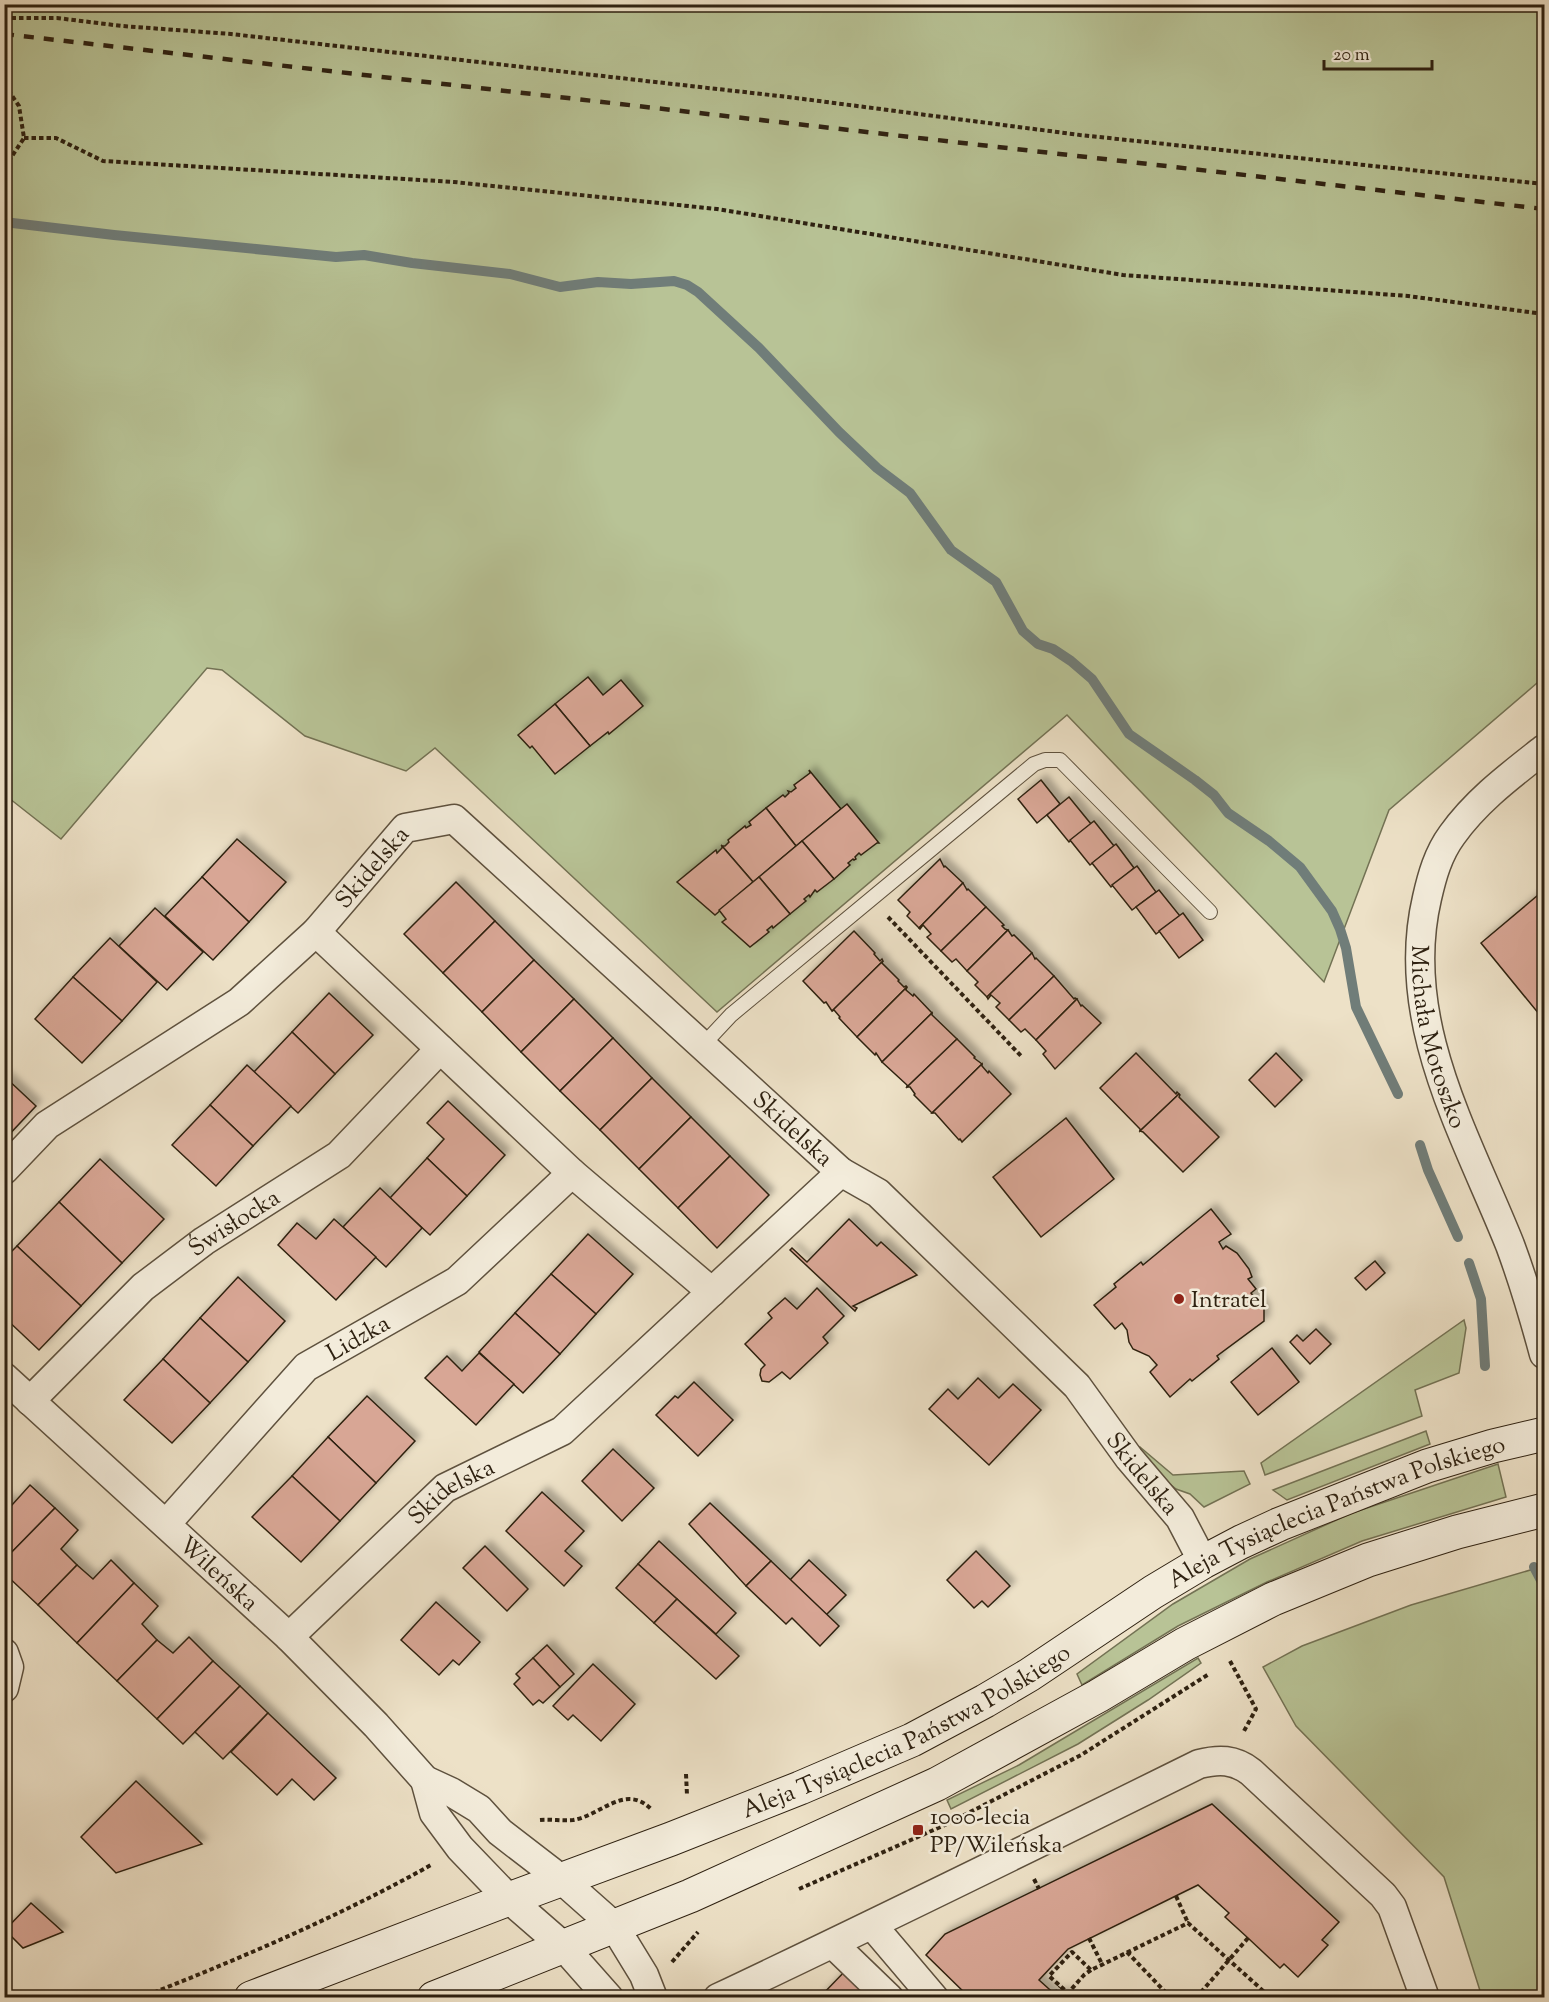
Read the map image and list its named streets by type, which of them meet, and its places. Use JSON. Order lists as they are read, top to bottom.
{
  "streets": {
    "main road": ["Aleja Tysiąclecia Państwa Polskiego"],
    "street": [
      "Skidelska",
      "Michała Motoszko",
      "Świsłocka",
      "Lidzka",
      "Wileńska"
    ]
  },
  "crossings": [
    ["Skidelska", "Aleja Tysiąclecia Państwa Polskiego"],
    ["Skidelska", "Wileńska"],
    ["Świsłocka", "Wileńska"],
    ["Lidzka", "Wileńska"],
    ["Aleja Tysiąclecia Państwa Polskiego", "Wileńska"]
  ],
  "places": {
    "other": ["Intratel"],
    "transit": ["1000-lecia PP/Wileńska"]
  },
  "scale_bar": "20 m"
}
